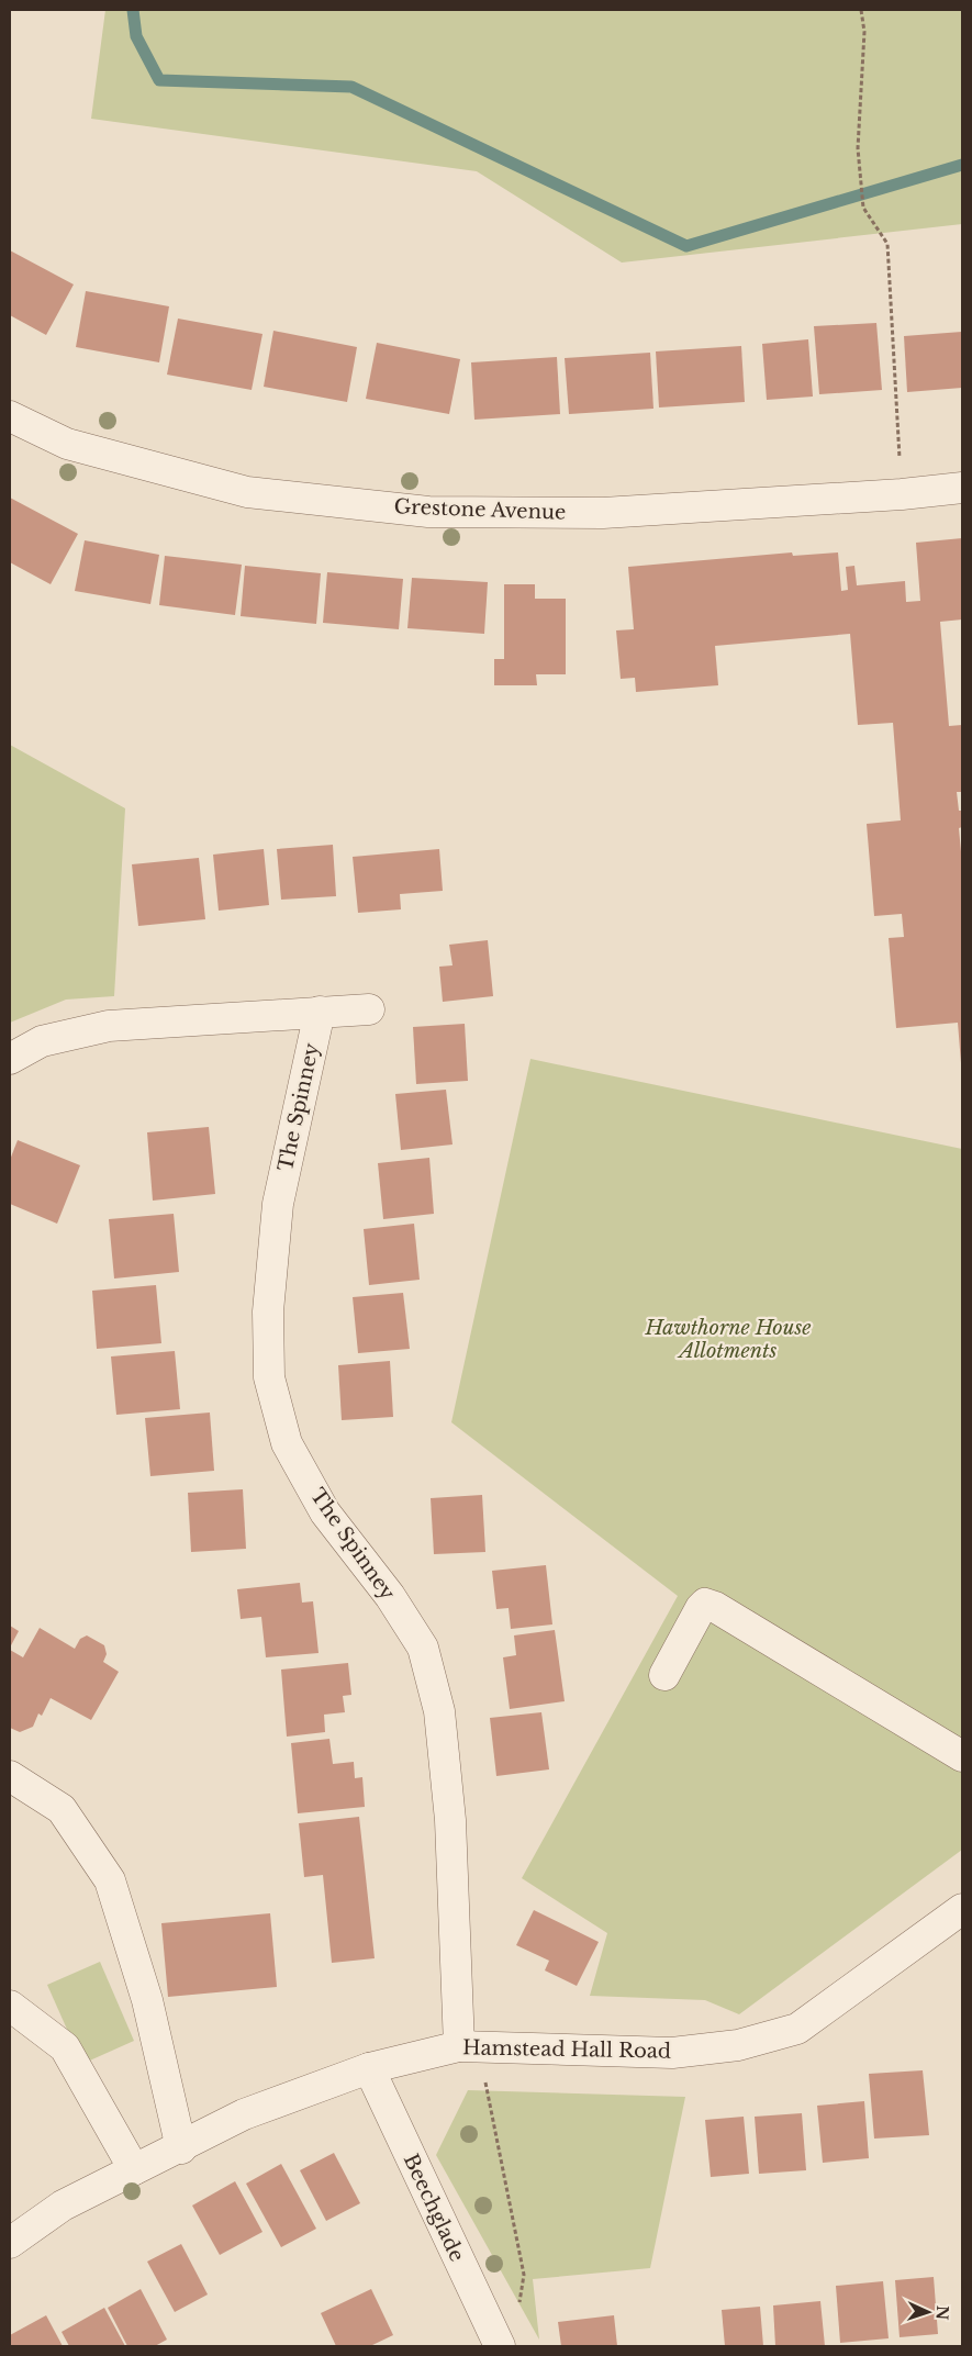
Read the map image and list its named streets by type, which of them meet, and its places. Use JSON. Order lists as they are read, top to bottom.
{
  "streets": {
    "street": [
      "Grestone Avenue",
      "The Spinney",
      "Hamstead Hall Road",
      "Beechglade"
    ]
  },
  "crossings": [
    ["The Spinney", "Hamstead Hall Road"],
    ["Hamstead Hall Road", "Beechglade"]
  ],
  "parks": ["Hawthorne House Allotments"],
  "north": "right"
}
